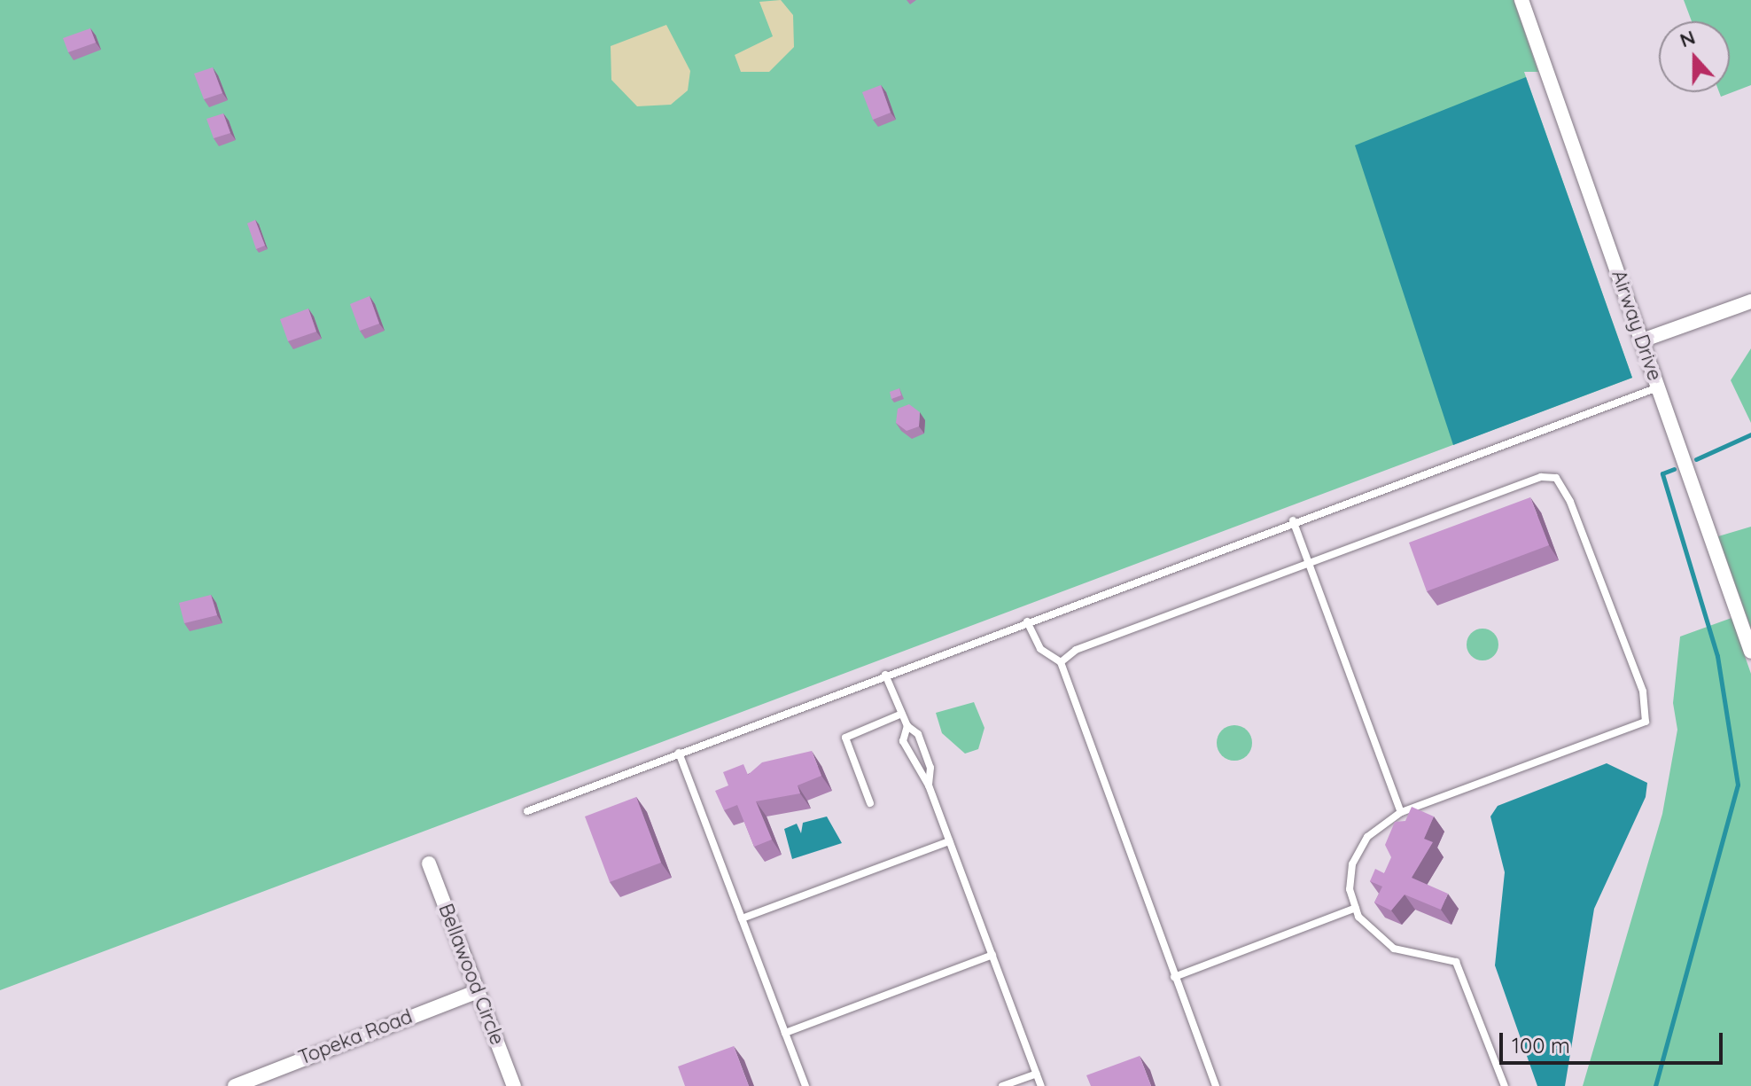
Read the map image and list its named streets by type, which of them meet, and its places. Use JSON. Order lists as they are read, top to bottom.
{
  "streets": {
    "street": ["Airway Drive", "Bellawood Circle", "Topeka Road"]
  },
  "crossings": [
    ["Bellawood Circle", "Topeka Road"]
  ],
  "scale_bar": "100 m",
  "north": "top"
}
